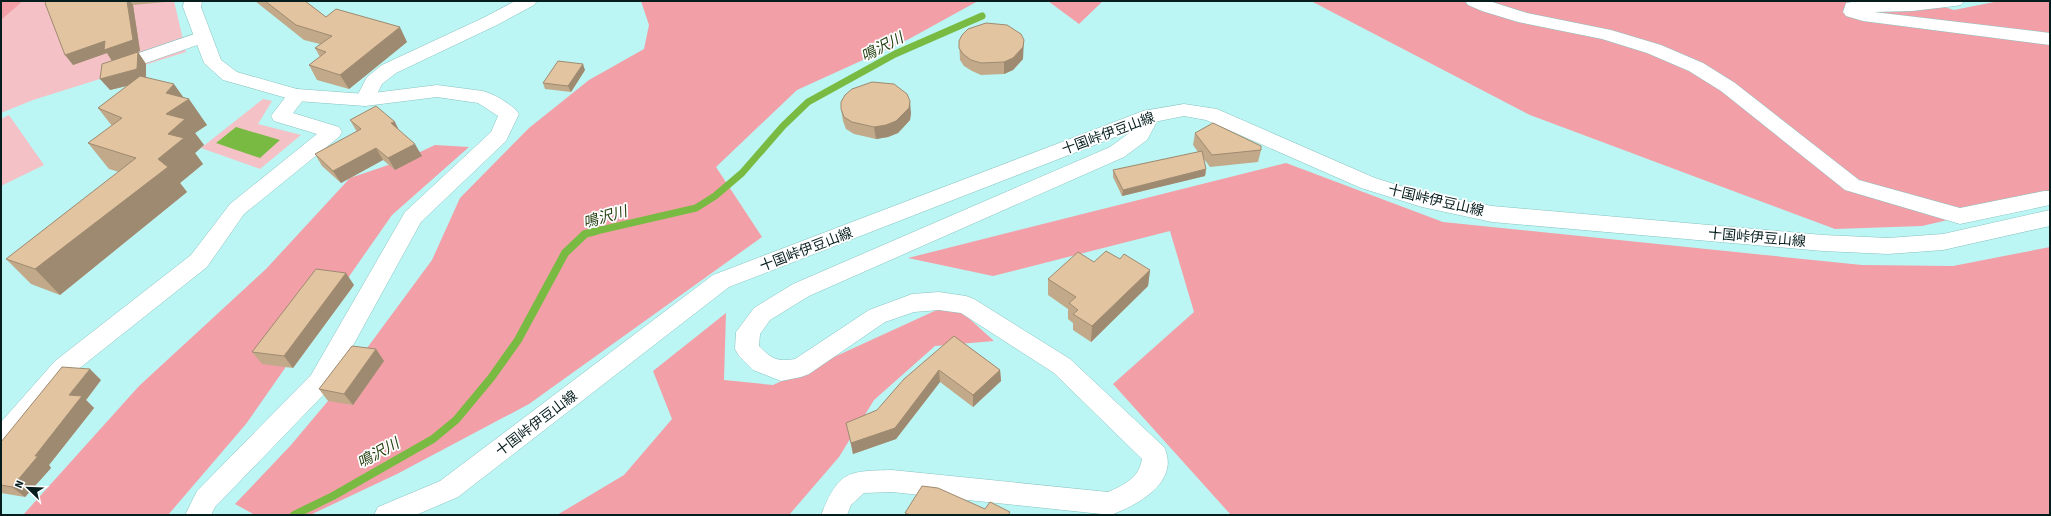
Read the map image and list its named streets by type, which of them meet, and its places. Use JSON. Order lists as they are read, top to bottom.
{
  "streets": {
    "main road": ["十国峠伊豆山線"]
  },
  "water": ["鳴沢川"],
  "north": "top left"
}
